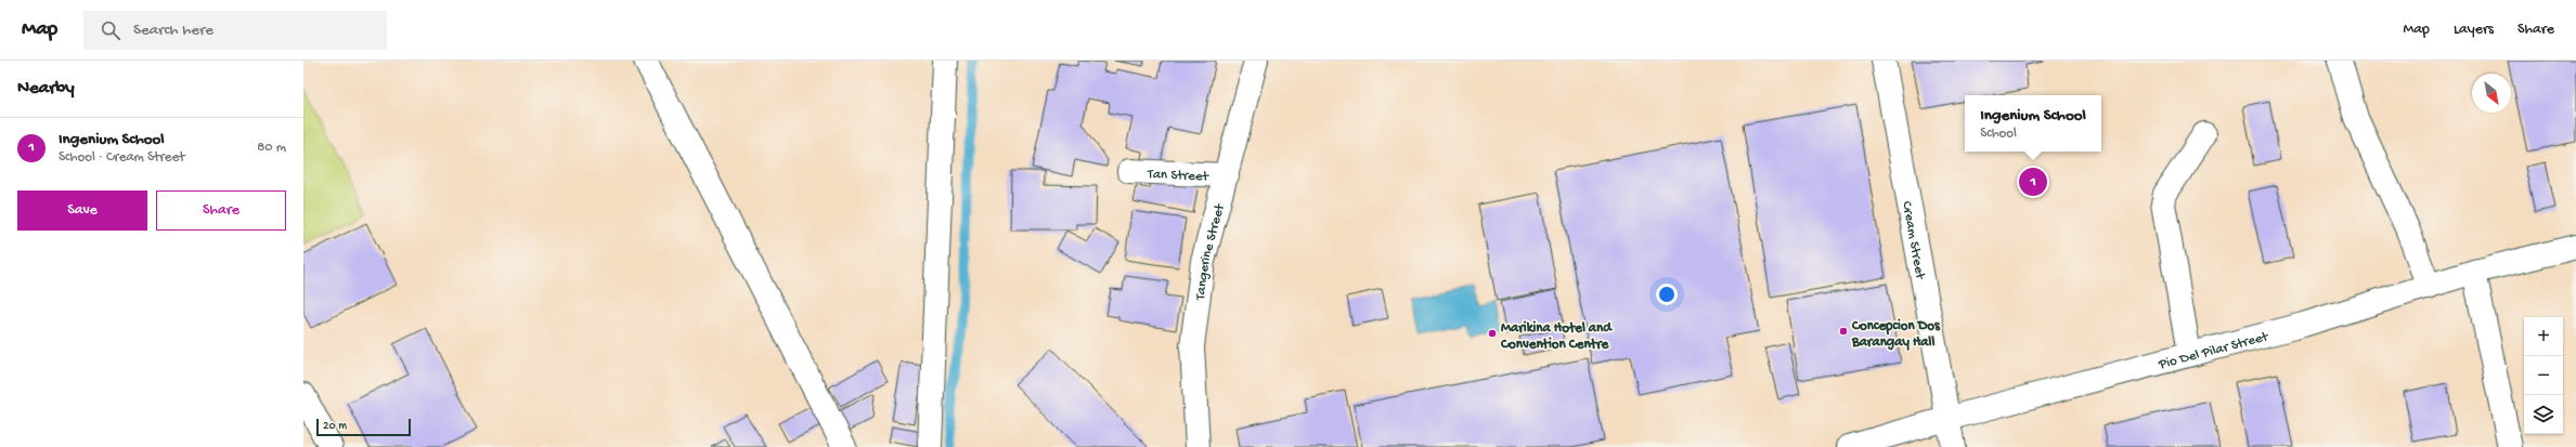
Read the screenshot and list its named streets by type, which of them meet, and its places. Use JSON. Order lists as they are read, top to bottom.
{
  "streets": {
    "street": [
      "Tan Street",
      "Cream Street",
      "Tangerine Street",
      "Pio Del Pilar Street"
    ]
  },
  "crossings": [
    ["Tan Street", "Tangerine Street"],
    ["Cream Street", "Pio Del Pilar Street"]
  ],
  "places": ["Concepcion Dos Barangay Hall", "Marikina Hotel and Convention Centre"],
  "scale_bar": "20 m",
  "north": "bottom right",
  "page": {
    "header": "Map",
    "search": "Search here",
    "nav": ["Map", "Layers", "Share"],
    "heading": "Nearby",
    "popup": ["Ingenium School", "School"],
    "list": [
      {
        "mark": "1",
        "name": "Ingenium School",
        "note": "School · Cream Street",
        "value": "80 m"
      }
    ],
    "pins": "1",
    "buttons": ["Save", "Share"],
    "map_buttons": ["+", "−"],
    "scale": "20 m"
  }
}
